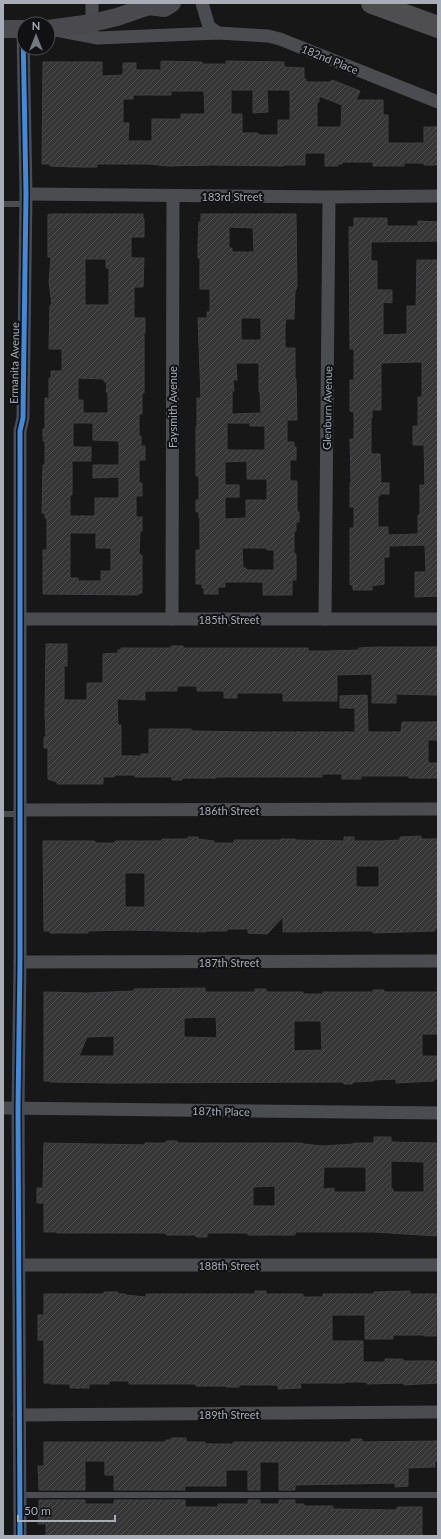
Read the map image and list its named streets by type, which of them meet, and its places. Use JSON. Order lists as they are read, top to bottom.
{
  "streets": {
    "street": [
      "182nd Place",
      "183rd Street",
      "Ermanita Avenue",
      "Faysmith Avenue",
      "Glenburn Avenue",
      "185th Street",
      "186th Street",
      "187th Street",
      "187th Place",
      "188th Street",
      "189th Street"
    ]
  },
  "crossings": [
    ["183rd Street", "Ermanita Avenue"],
    ["183rd Street", "Faysmith Avenue"],
    ["183rd Street", "Glenburn Avenue"],
    ["Ermanita Avenue", "185th Street"],
    ["Ermanita Avenue", "186th Street"],
    ["Ermanita Avenue", "187th Street"],
    ["Ermanita Avenue", "187th Place"],
    ["Ermanita Avenue", "188th Street"],
    ["Ermanita Avenue", "189th Street"],
    ["Faysmith Avenue", "185th Street"],
    ["Glenburn Avenue", "185th Street"]
  ],
  "scale_bar": "50 m",
  "north": "top"
}
